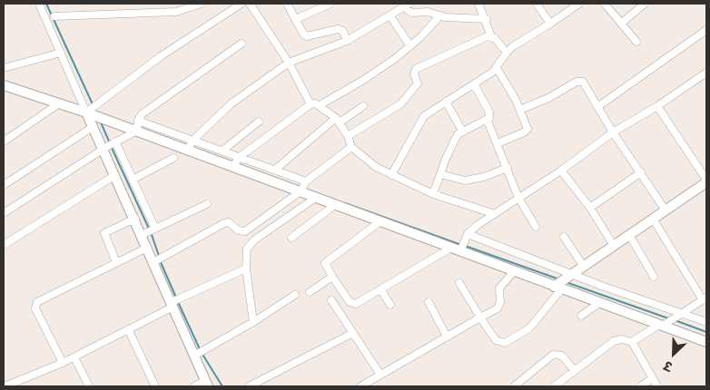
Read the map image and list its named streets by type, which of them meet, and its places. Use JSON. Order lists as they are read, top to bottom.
{
  "north": "bottom left"
}
